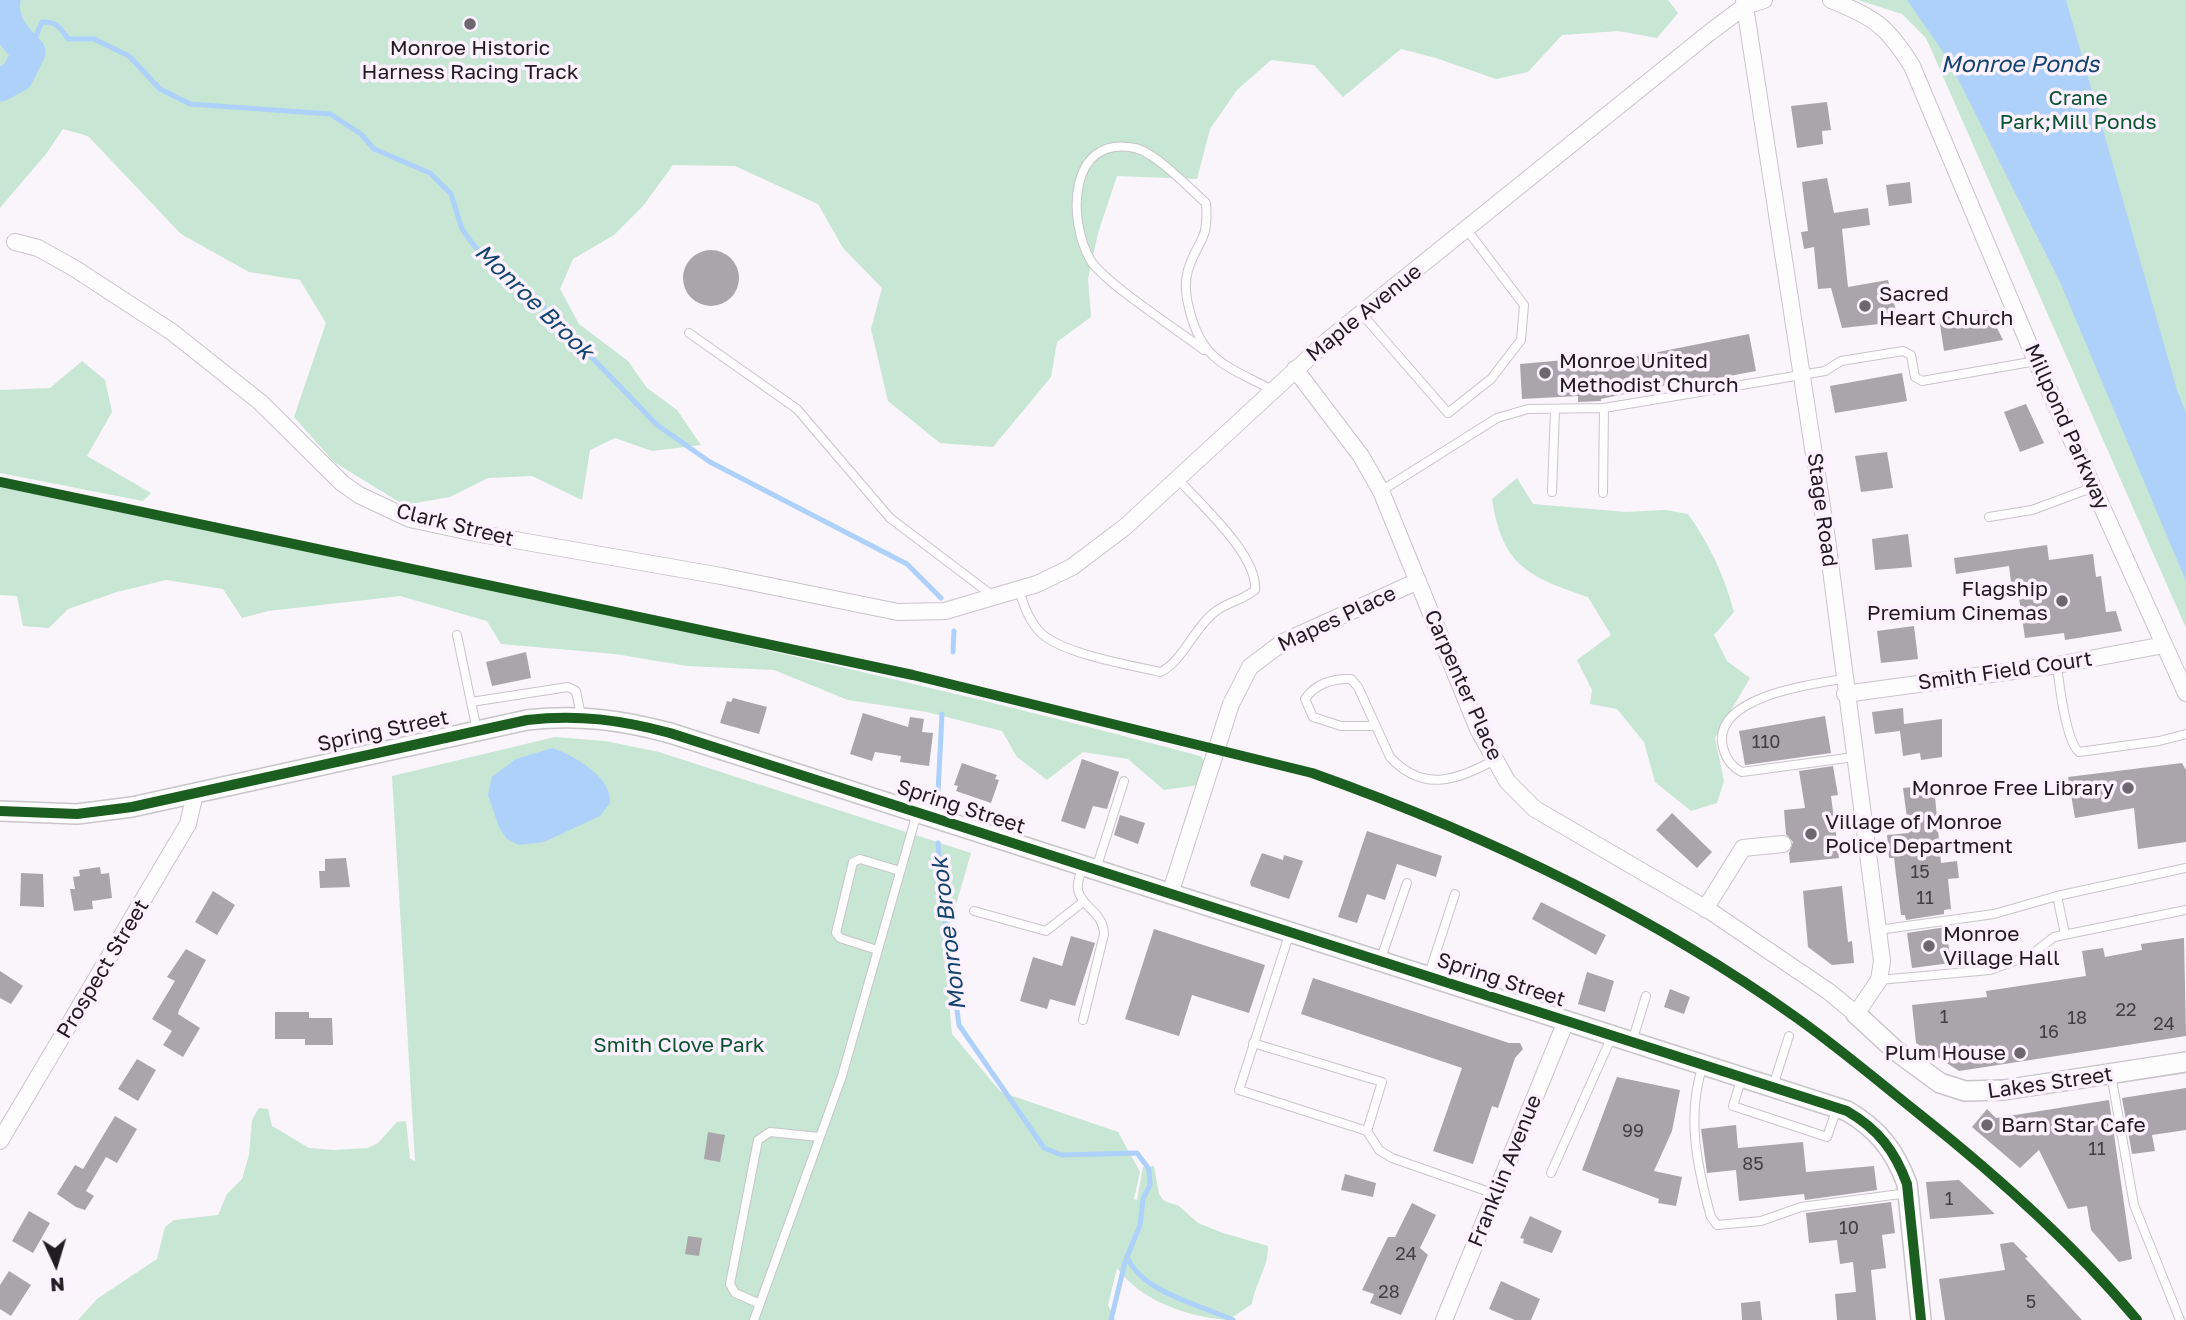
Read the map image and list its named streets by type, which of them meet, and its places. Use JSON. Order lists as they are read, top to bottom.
{
  "streets": {
    "street": [
      "Maple Avenue",
      "Millpond Parkway",
      "Stage Road",
      "Clark Street",
      "Mapes Place",
      "Smith Field Court",
      "Carpenter Place",
      "Spring Street",
      "Prospect Street",
      "Lakes Street",
      "Franklin Avenue"
    ]
  },
  "crossings": [
    ["Maple Avenue", "Stage Road"],
    ["Maple Avenue", "Clark Street"],
    ["Maple Avenue", "Carpenter Place"],
    ["Millpond Parkway", "Smith Field Court"],
    ["Stage Road", "Smith Field Court"],
    ["Mapes Place", "Carpenter Place"],
    ["Mapes Place", "Spring Street"],
    ["Carpenter Place", "Lakes Street"],
    ["Spring Street", "Prospect Street"],
    ["Spring Street", "Franklin Avenue"]
  ],
  "water": ["Monroe Ponds", "Monroe Brook"],
  "parks": ["Crane Park;Mill Ponds", "Smith Clove Park"],
  "places": [
    "Monroe Historic Harness Racing Track",
    "Sacred Heart Church",
    "Monroe United Methodist Church",
    "Flagship Premium Cinemas",
    "Monroe Free Library",
    "Village of Monroe Police Department",
    "Monroe Village Hall",
    "Plum House",
    "Barn Star Cafe"
  ],
  "house_numbers": [
    "110",
    "15",
    "11",
    "22",
    "1",
    "18",
    "24",
    "16",
    "99",
    "11",
    "85",
    "1",
    "10",
    "24",
    "28",
    "5"
  ],
  "north": "bottom"
}
